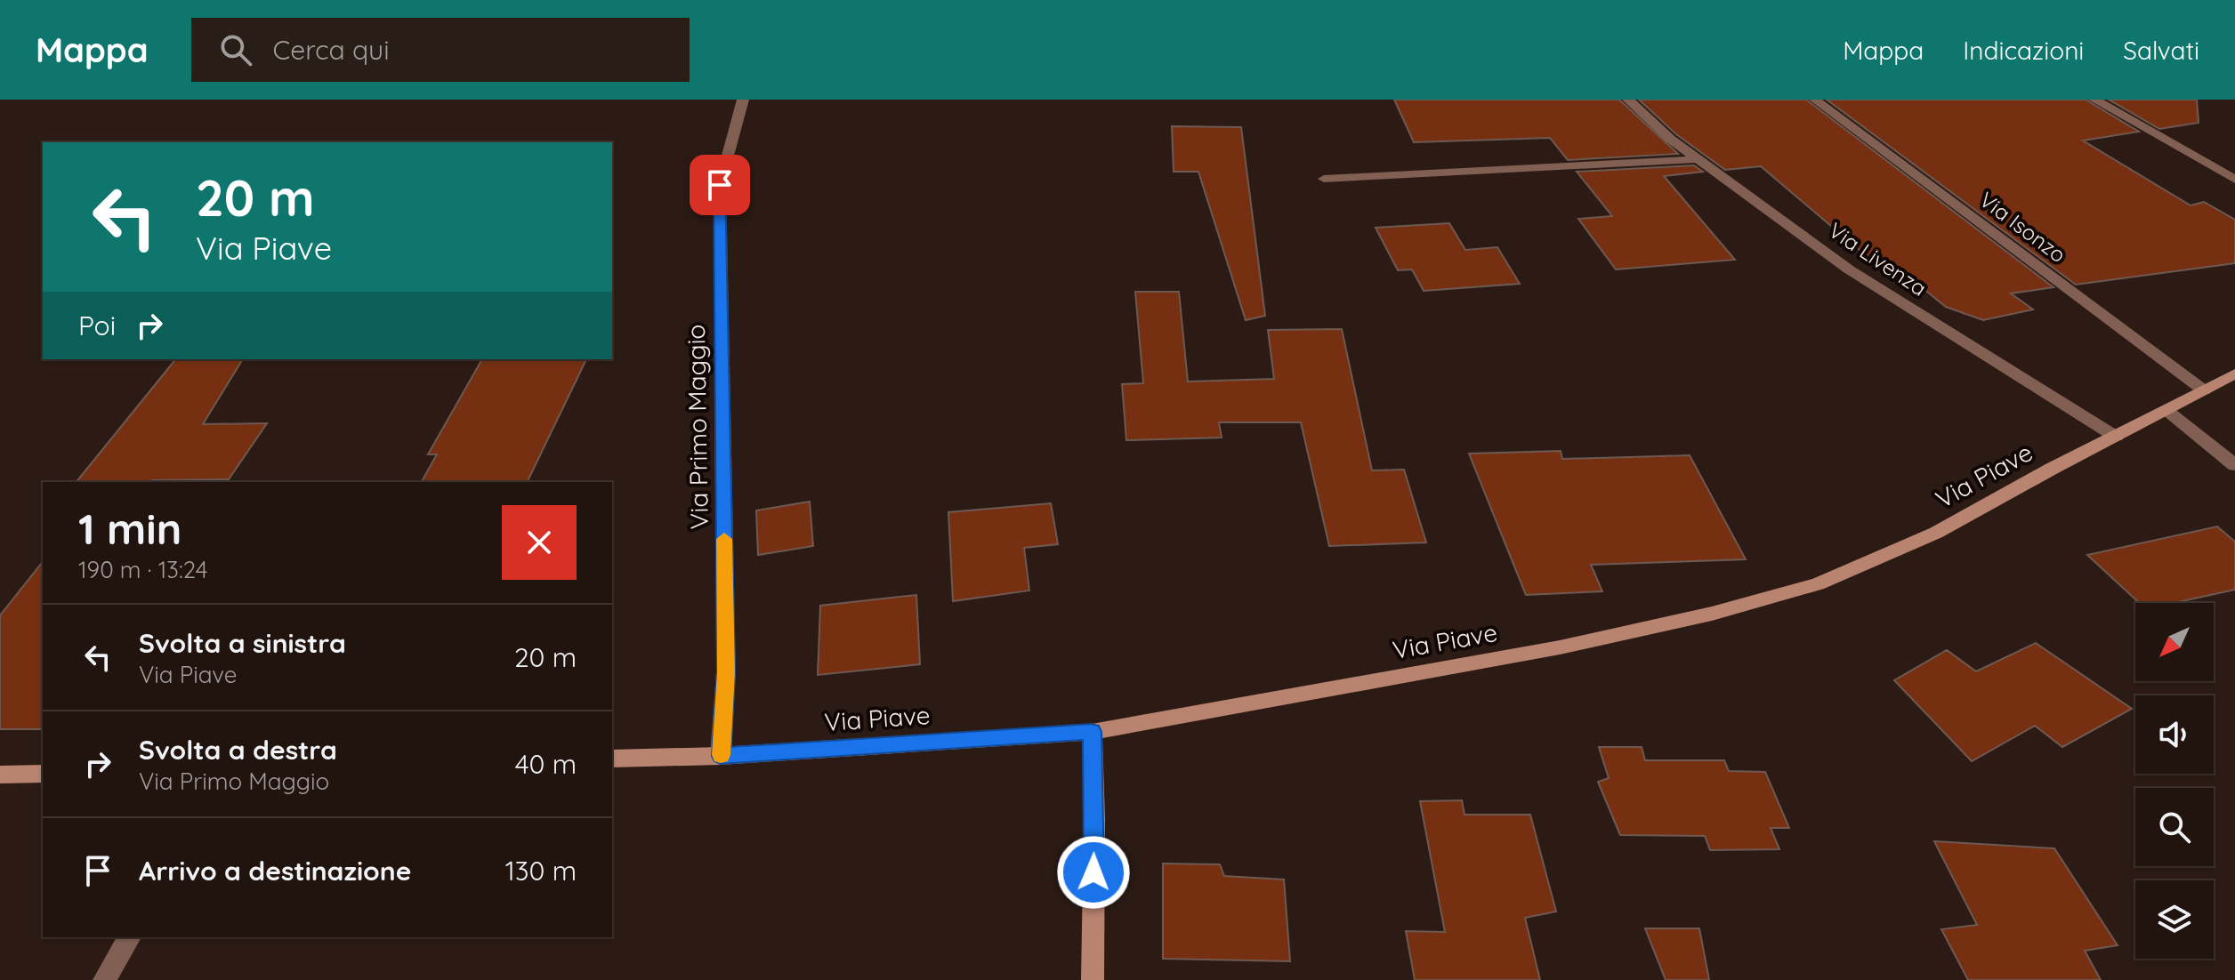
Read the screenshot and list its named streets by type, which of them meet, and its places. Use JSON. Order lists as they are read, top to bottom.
{
  "streets": {
    "main road": ["Via Piave"],
    "street": ["Via Isonzo", "Via Livenza", "Via Primo Maggio"]
  },
  "crossings": [
    ["Via Isonzo", "Via Piave"],
    ["Via Livenza", "Via Piave"],
    ["Via Primo Maggio", "Via Piave"]
  ],
  "north": "bottom left",
  "page": {
    "header": "Mappa",
    "search": "Cerca qui",
    "nav": ["Mappa", "Indicazioni", "Salvati"],
    "turn": ["20 m", "Via Piave"],
    "then": "Poi",
    "heading": ["1 min", "190 m · 13:24"],
    "list": [
      {
        "name": "Svolta a sinistra",
        "note": "Via Piave",
        "value": "20 m"
      },
      {
        "name": "Svolta a destra",
        "note": "Via Primo Maggio",
        "value": "40 m"
      },
      {
        "name": "Arrivo a destinazione",
        "value": "130 m"
      }
    ]
  }
}
